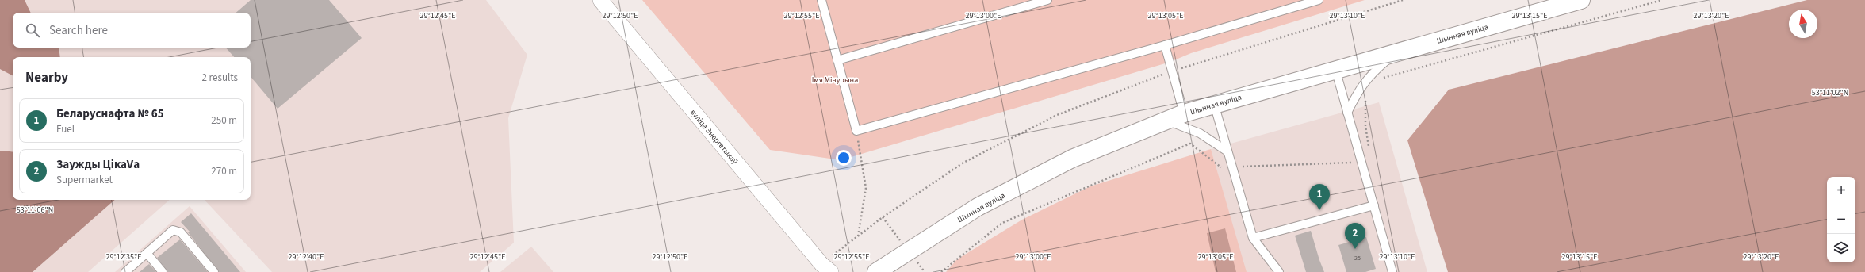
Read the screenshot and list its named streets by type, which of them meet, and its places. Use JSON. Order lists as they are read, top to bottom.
{
  "streets": {
    "main road": ["Шынная вуліца"],
    "street": ["вуліца Энергетыкаў"]
  },
  "parks": ["Імя Мічурына"],
  "house_numbers": ["25"],
  "north": "top",
  "page": {
    "search": "Search here",
    "heading": ["Nearby", "2 results"],
    "list": [
      {
        "mark": "1",
        "name": "Беларуснафта № 65",
        "note": "Fuel",
        "value": "250 m"
      },
      {
        "mark": "2",
        "name": "Заужды ЦікаVа",
        "note": "Supermarket",
        "value": "270 m"
      }
    ],
    "map_buttons": ["+", "−"],
    "pins": ["1", "2"]
  },
  "coordinates": [
    "29°12'45\"E",
    "29°12'50\"E",
    "29°12'55\"E",
    "29°13'00\"E",
    "29°13'05\"E",
    "29°13'10\"E",
    "29°13'15\"E",
    "29°13'20\"E",
    "53°11'02\"N",
    "53°11'06\"N",
    "29°12'35\"E",
    "29°12'40\"E"
  ]
}
